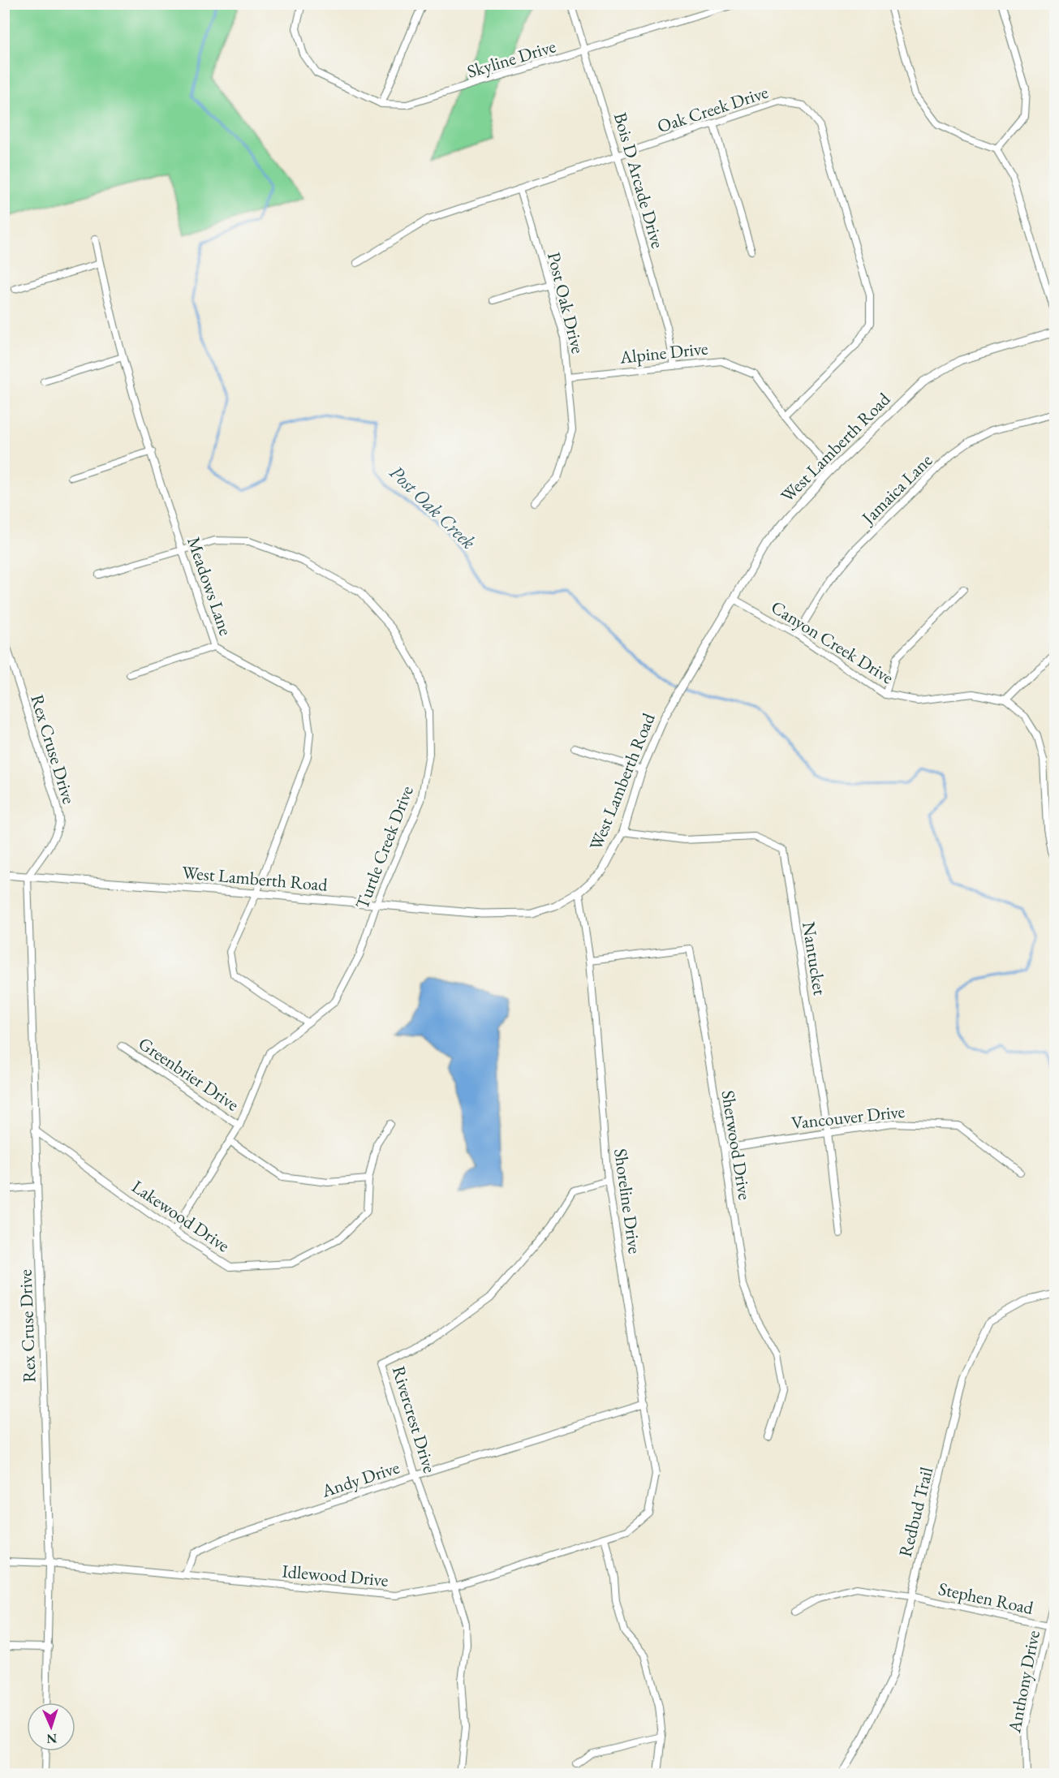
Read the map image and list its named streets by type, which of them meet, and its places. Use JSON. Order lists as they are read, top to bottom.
{
  "streets": {
    "street": [
      "Skyline Drive",
      "Oak Creek Drive",
      "Bois D Arcade Drive",
      "Post Oak Drive",
      "Alpine Drive",
      "West Lamberth Road",
      "Jamaica Lane",
      "Meadows Lane",
      "Canyon Creek Drive",
      "Rex Cruse Drive",
      "Turtle Creek Drive",
      "Nantucket",
      "Greenbrier Drive",
      "Vancouver Drive",
      "Sherwood Drive",
      "Shoreline Drive",
      "Lakewood Drive",
      "Rivercrest Drive",
      "Andy Drive",
      "Redbud Trail",
      "Idlewood Drive",
      "Stephen Road",
      "Anthony Drive"
    ]
  },
  "crossings": [
    ["Skyline Drive", "Bois D Arcade Drive"],
    ["Oak Creek Drive", "Bois D Arcade Drive"],
    ["Oak Creek Drive", "Post Oak Drive"],
    ["Oak Creek Drive", "Alpine Drive"],
    ["Bois D Arcade Drive", "Alpine Drive"],
    ["Post Oak Drive", "Alpine Drive"],
    ["Alpine Drive", "West Lamberth Road"],
    ["West Lamberth Road", "Meadows Lane"],
    ["West Lamberth Road", "Canyon Creek Drive"],
    ["West Lamberth Road", "Rex Cruse Drive"],
    ["West Lamberth Road", "Turtle Creek Drive"],
    ["West Lamberth Road", "Nantucket"],
    ["West Lamberth Road", "Shoreline Drive"],
    ["Jamaica Lane", "Canyon Creek Drive"],
    ["Meadows Lane", "Turtle Creek Drive"],
    ["Rex Cruse Drive", "Lakewood Drive"],
    ["Rex Cruse Drive", "Idlewood Drive"],
    ["Turtle Creek Drive", "Greenbrier Drive"],
    ["Turtle Creek Drive", "Lakewood Drive"],
    ["Nantucket", "Vancouver Drive"],
    ["Greenbrier Drive", "Lakewood Drive"],
    ["Vancouver Drive", "Sherwood Drive"],
    ["Sherwood Drive", "Shoreline Drive"],
    ["Shoreline Drive", "Rivercrest Drive"],
    ["Shoreline Drive", "Andy Drive"],
    ["Shoreline Drive", "Idlewood Drive"],
    ["Rivercrest Drive", "Andy Drive"],
    ["Rivercrest Drive", "Idlewood Drive"],
    ["Andy Drive", "Idlewood Drive"],
    ["Redbud Trail", "Stephen Road"],
    ["Stephen Road", "Anthony Drive"]
  ],
  "water": ["Post Oak Creek"],
  "north": "bottom"
}
